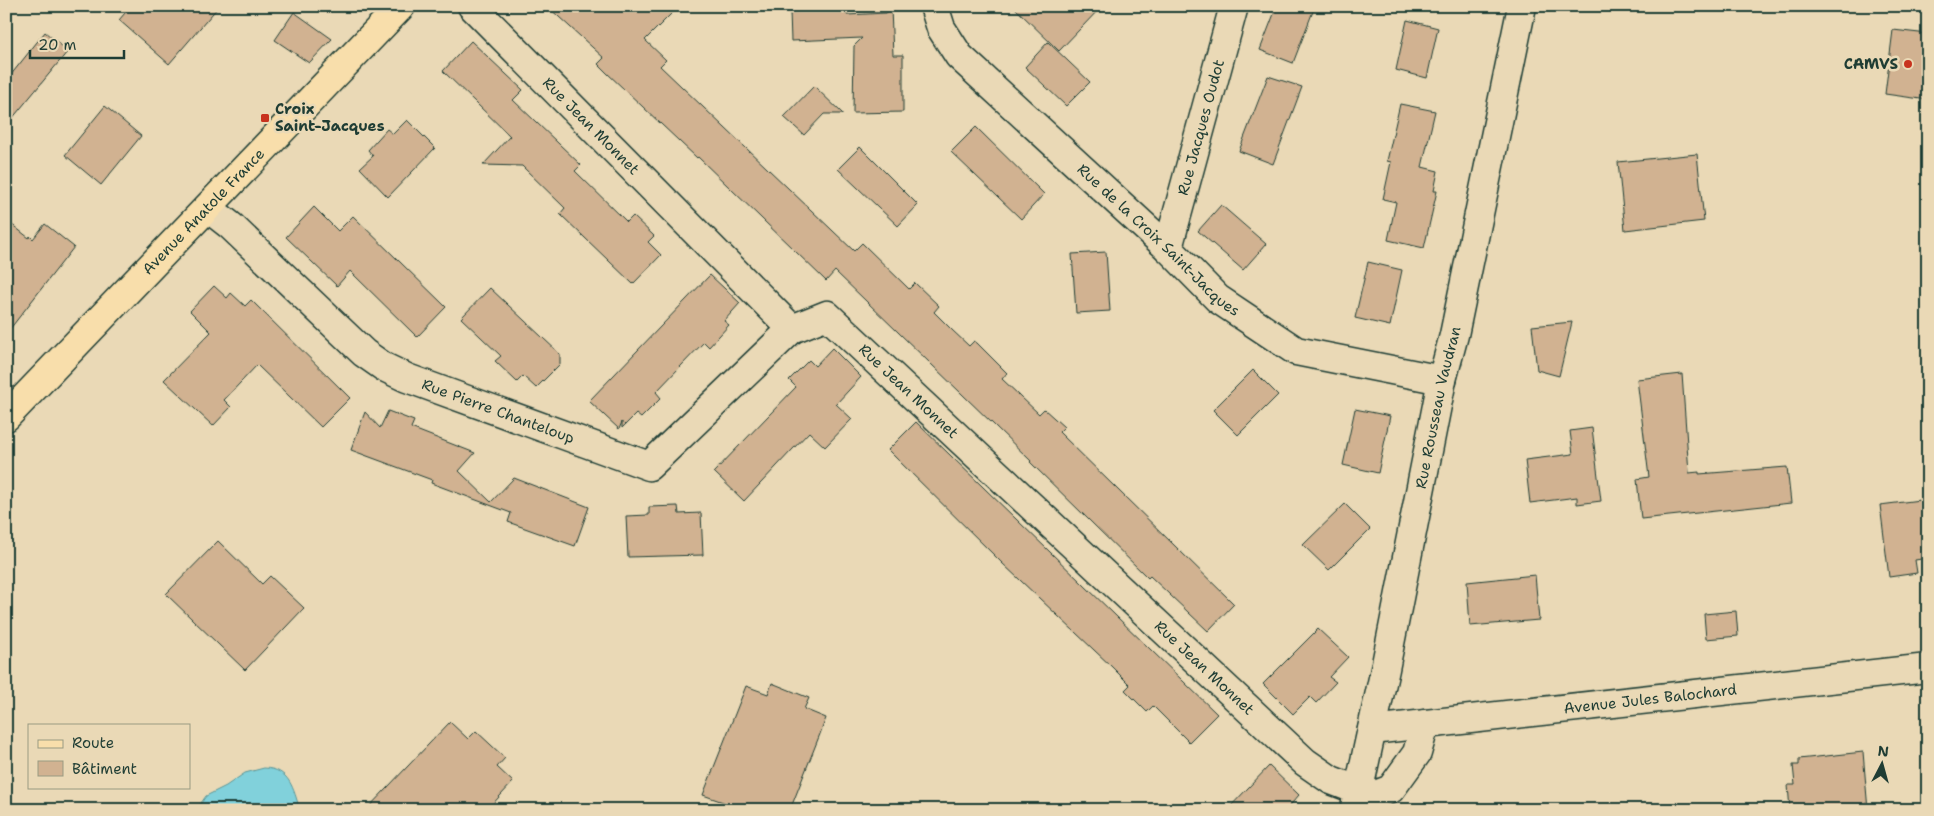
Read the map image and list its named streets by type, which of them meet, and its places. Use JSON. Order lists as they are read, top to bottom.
{
  "streets": {
    "main road": ["Avenue Anatole France"],
    "street": [
      "Rue Jean Monnet",
      "Rue Jacques Oudot",
      "Rue de la Croix Saint-Jacques",
      "Rue Rousseau Vaudran",
      "Rue Pierre Chanteloup",
      "Avenue Jules Balochard"
    ]
  },
  "crossings": [
    ["Rue Jean Monnet", "Rue Rousseau Vaudran"],
    ["Rue Jean Monnet", "Rue Pierre Chanteloup"],
    ["Rue Jacques Oudot", "Rue de la Croix Saint-Jacques"],
    ["Avenue Anatole France", "Rue Pierre Chanteloup"],
    ["Rue de la Croix Saint-Jacques", "Rue Rousseau Vaudran"],
    ["Rue Rousseau Vaudran", "Avenue Jules Balochard"]
  ],
  "places": {
    "other": ["CAMVS"],
    "transit": ["Croix Saint-Jacques"]
  },
  "legend": ["Route", "Bâtiment"],
  "scale_bar": "20 m",
  "north": "top"
}
